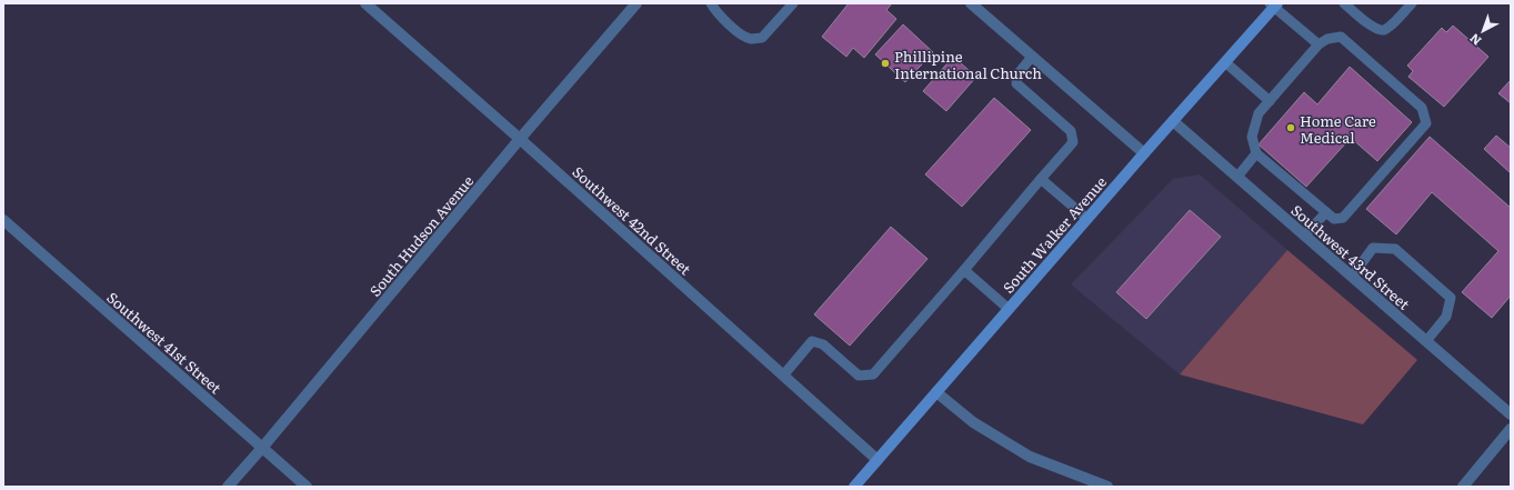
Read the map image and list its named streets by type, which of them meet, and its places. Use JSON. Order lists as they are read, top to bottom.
{
  "streets": {
    "main road": ["South Walker Avenue"],
    "street": [
      "Southwest 42nd Street",
      "South Hudson Avenue",
      "Southwest 43rd Street",
      "Southwest 41st Street"
    ]
  },
  "crossings": [
    ["Southwest 42nd Street", "South Walker Avenue"],
    ["Southwest 42nd Street", "South Hudson Avenue"],
    ["South Walker Avenue", "Southwest 43rd Street"],
    ["South Hudson Avenue", "Southwest 41st Street"]
  ],
  "places": ["Phillipine International Church", "Home Care Medical"],
  "north": "bottom left"
}
